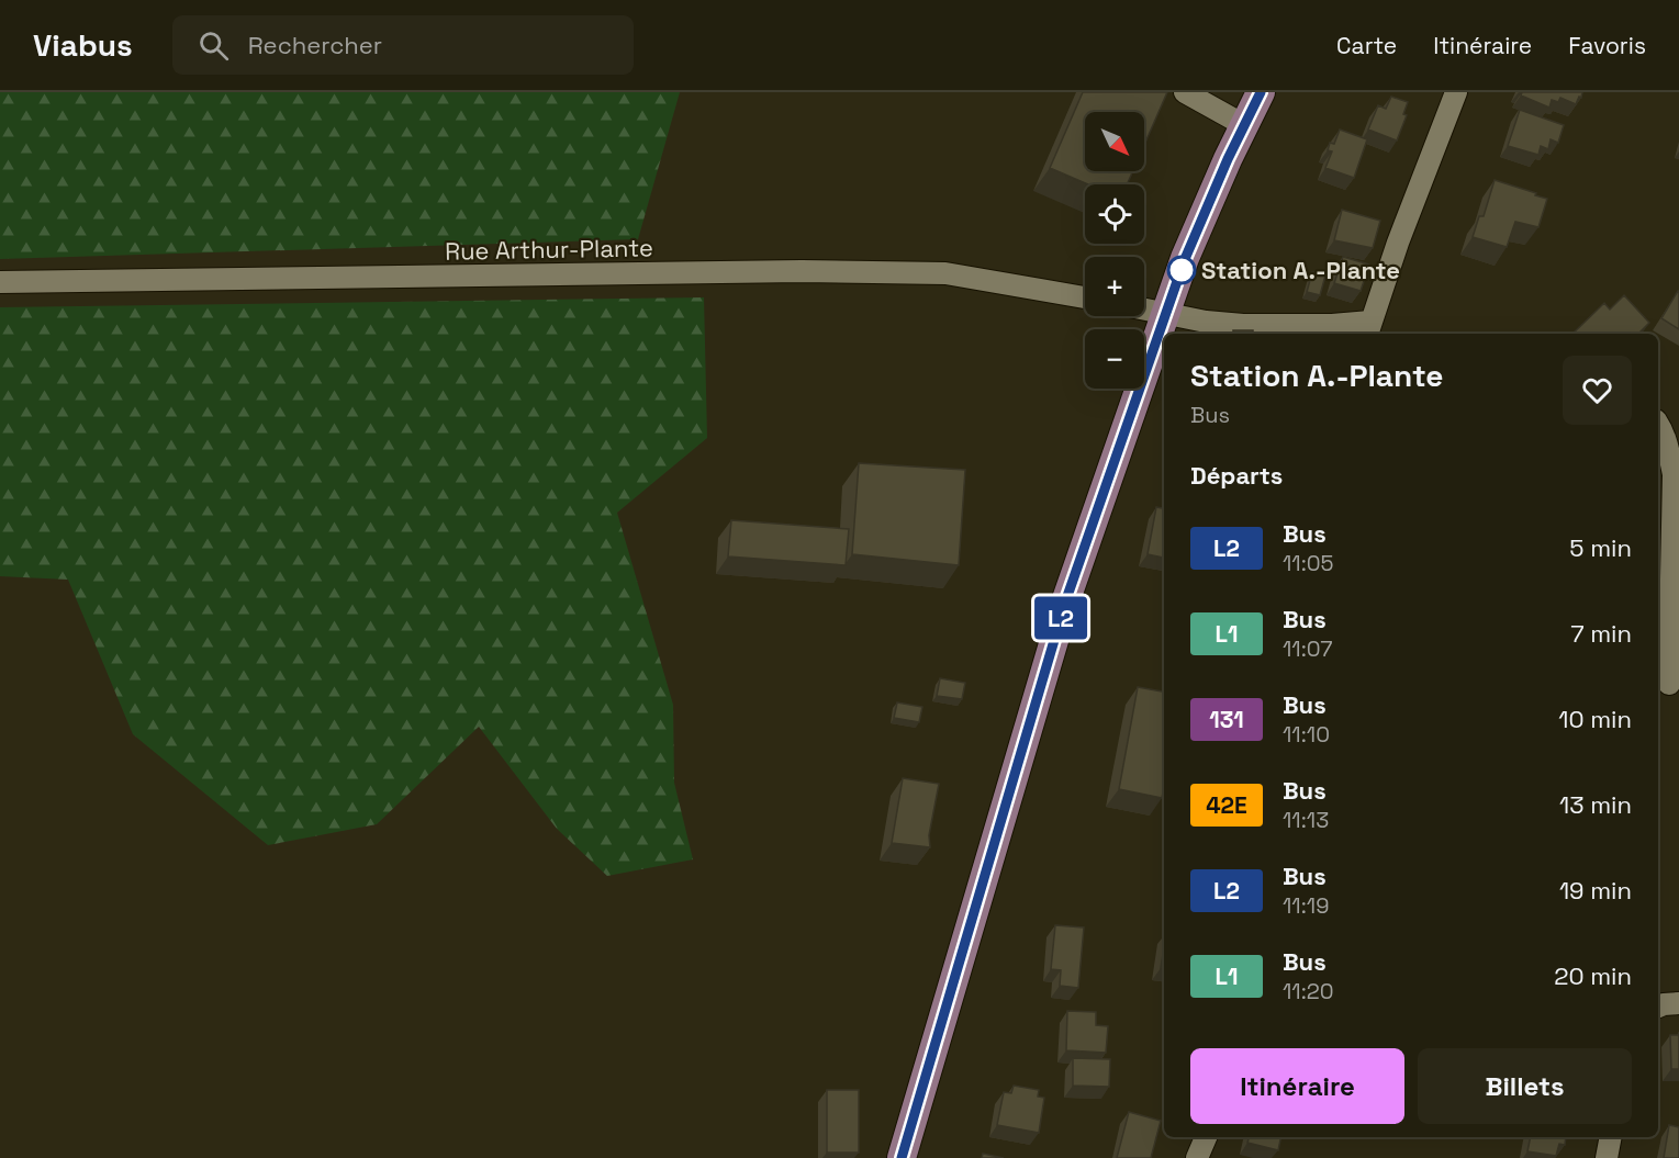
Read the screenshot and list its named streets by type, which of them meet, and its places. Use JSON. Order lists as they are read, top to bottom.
{
  "streets": {
    "street": ["Rue Arthur-Plante"]
  },
  "places": ["Station A.-Plante"],
  "lines": ["bus line L2"],
  "north": "bottom right",
  "page": {
    "header": "Viabus",
    "search": "Rechercher",
    "nav": ["Carte", "Itinéraire", "Favoris"],
    "on_map": "L2",
    "map_buttons": ["+", "−"],
    "heading": [
      ["Station A.-Plante", "Bus"],
      "Départs"
    ],
    "list": [
      {
        "mark": "L2",
        "name": "Bus",
        "note": "11:05",
        "value": "5 min"
      },
      {
        "mark": "L1",
        "name": "Bus",
        "note": "11:07",
        "value": "7 min"
      },
      {
        "mark": "131",
        "name": "Bus",
        "note": "11:10",
        "value": "10 min"
      },
      {
        "mark": "42E",
        "name": "Bus",
        "note": "11:13",
        "value": "13 min"
      },
      {
        "mark": "L2",
        "name": "Bus",
        "note": "11:19",
        "value": "19 min"
      },
      {
        "mark": "L1",
        "name": "Bus",
        "note": "11:20",
        "value": "20 min"
      }
    ],
    "buttons": ["Itinéraire", "Billets"]
  }
}
